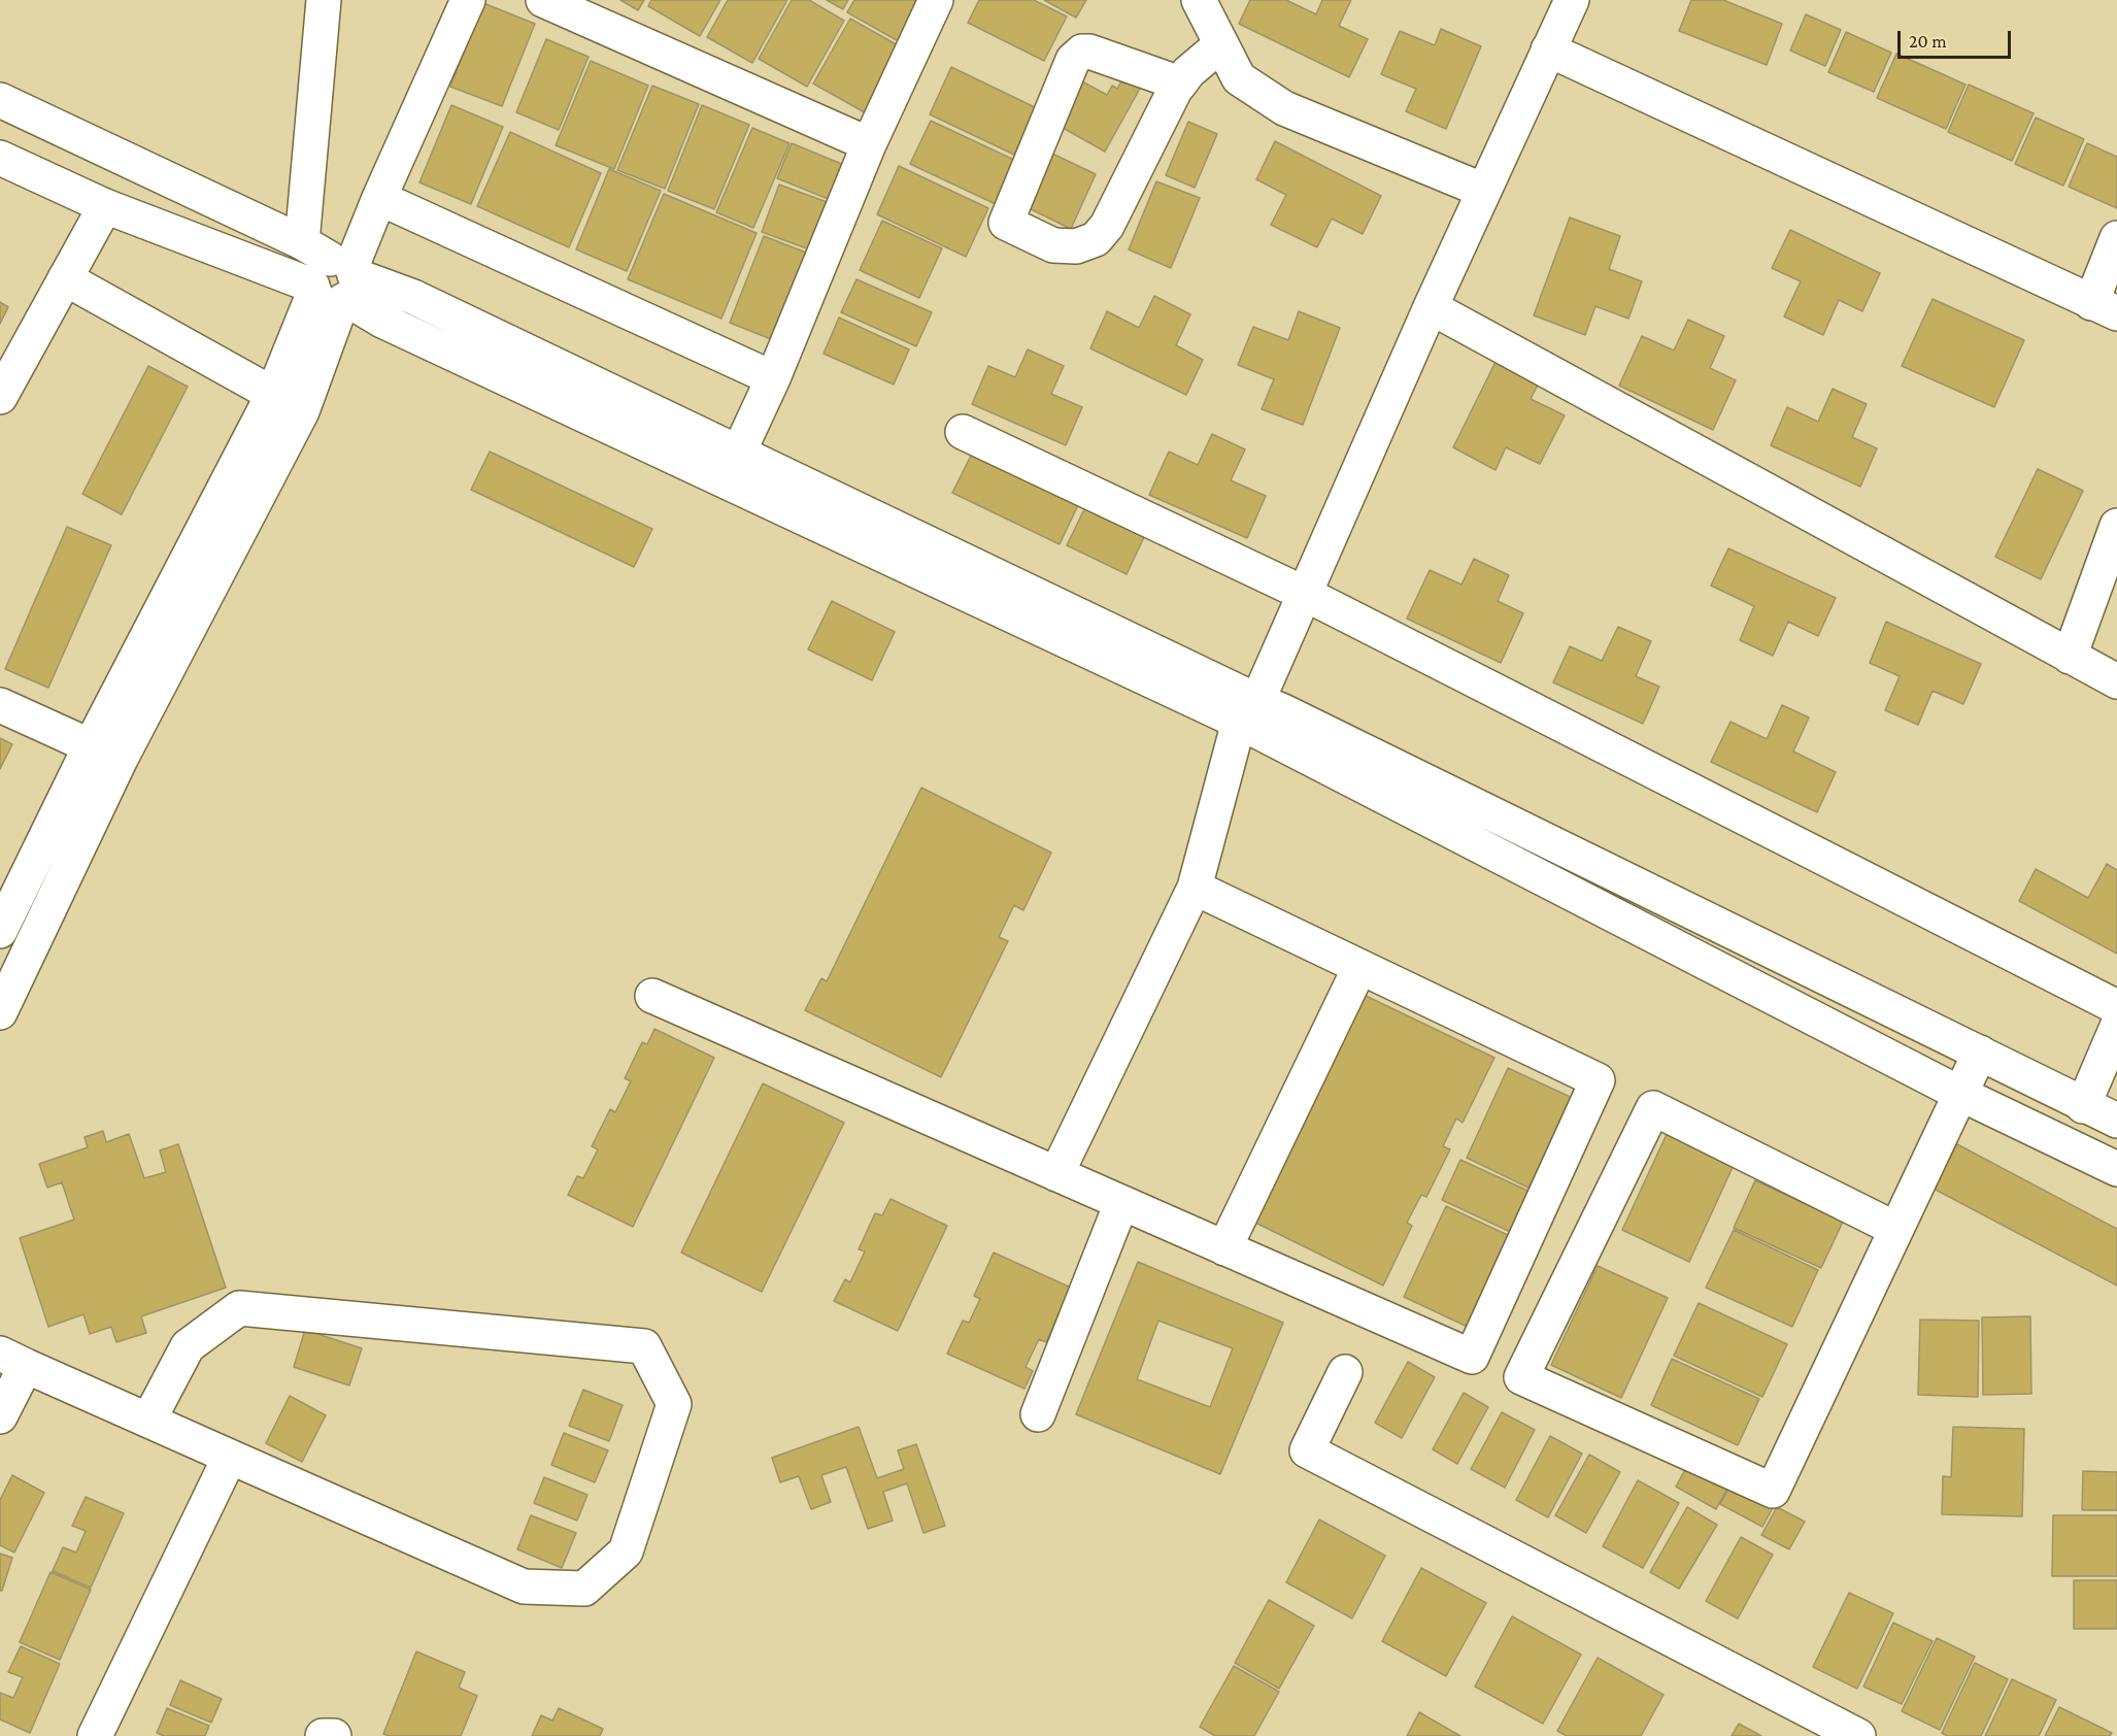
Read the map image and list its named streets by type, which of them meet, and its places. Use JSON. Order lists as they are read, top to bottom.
{
  "scale_bar": "20 m"
}
